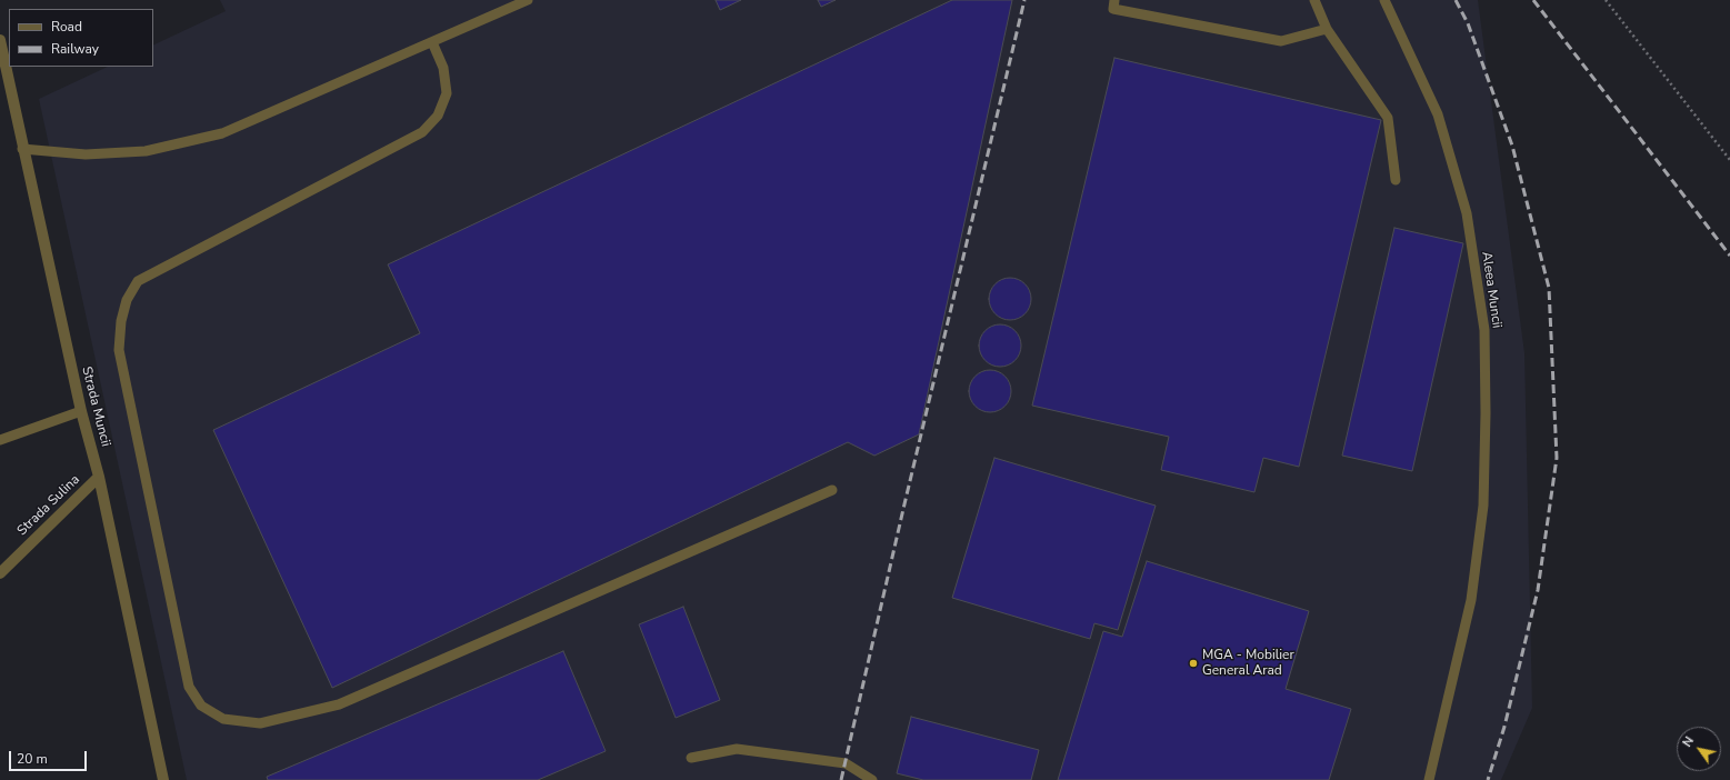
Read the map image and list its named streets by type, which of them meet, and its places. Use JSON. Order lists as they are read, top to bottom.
{
  "streets": {
    "street": ["Strada Muncii", "Strada Sulina"],
    "lane": ["Aleea Muncii"]
  },
  "crossings": [
    ["Strada Muncii", "Strada Sulina"]
  ],
  "places": ["MGA - Mobilier General Arad"],
  "legend": ["Road", "Railway"],
  "scale_bar": "20 m",
  "north": "top left"
}
